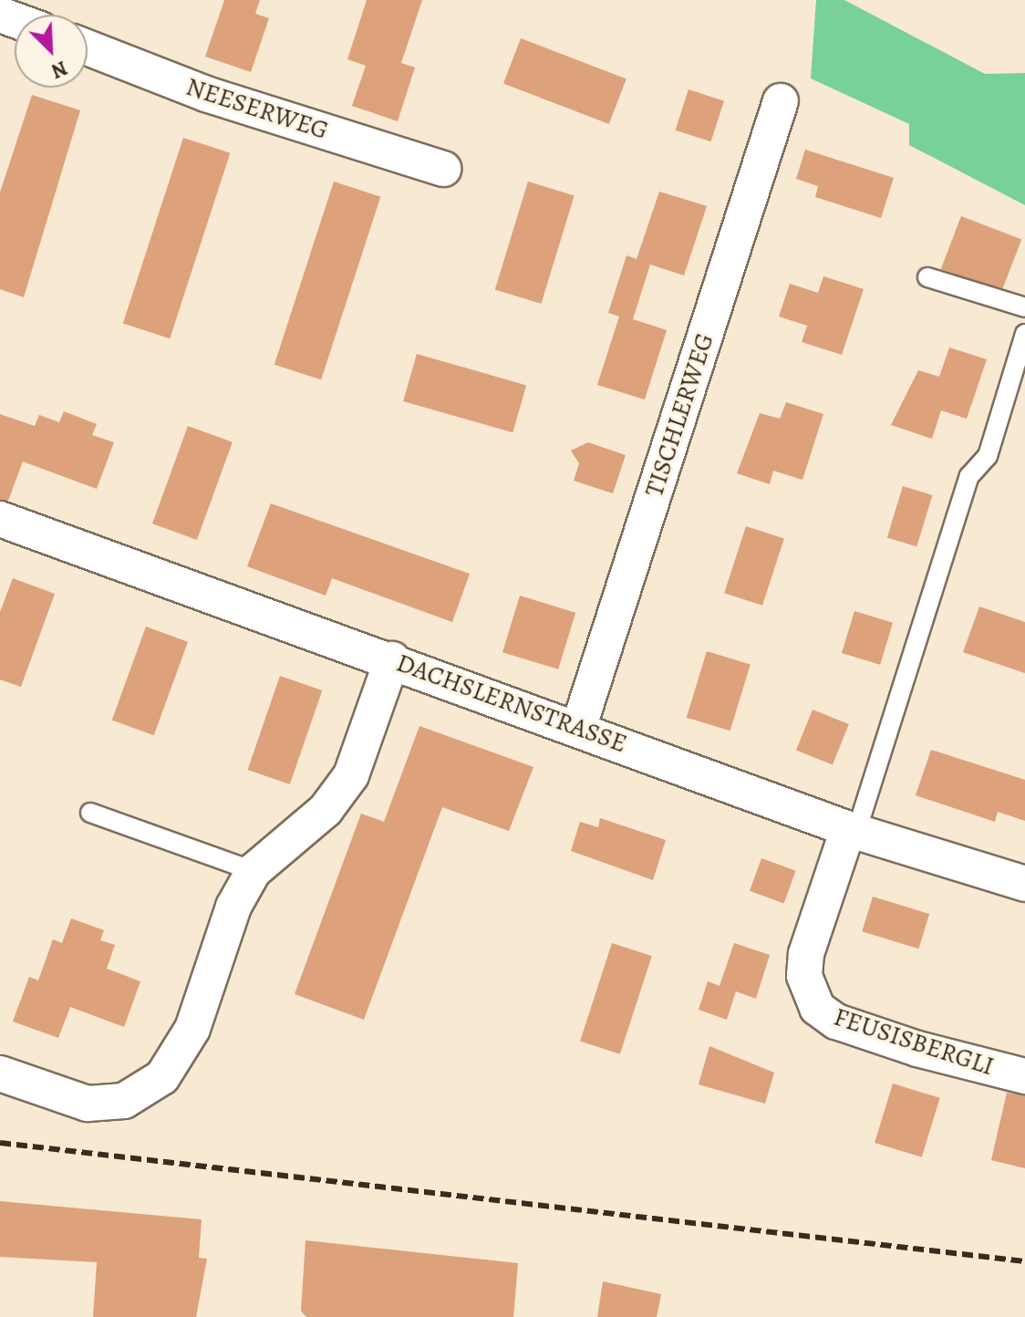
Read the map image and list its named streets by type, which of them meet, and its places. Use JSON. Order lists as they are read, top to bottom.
{
  "streets": {
    "street": [
      "NEESERWEG",
      "TISCHLERWEG",
      "DACHSLERNSTRASSE",
      "FEUSISBERGLI"
    ]
  },
  "crossings": [
    ["TISCHLERWEG", "DACHSLERNSTRASSE"],
    ["DACHSLERNSTRASSE", "FEUSISBERGLI"]
  ],
  "north": "bottom right"
}
